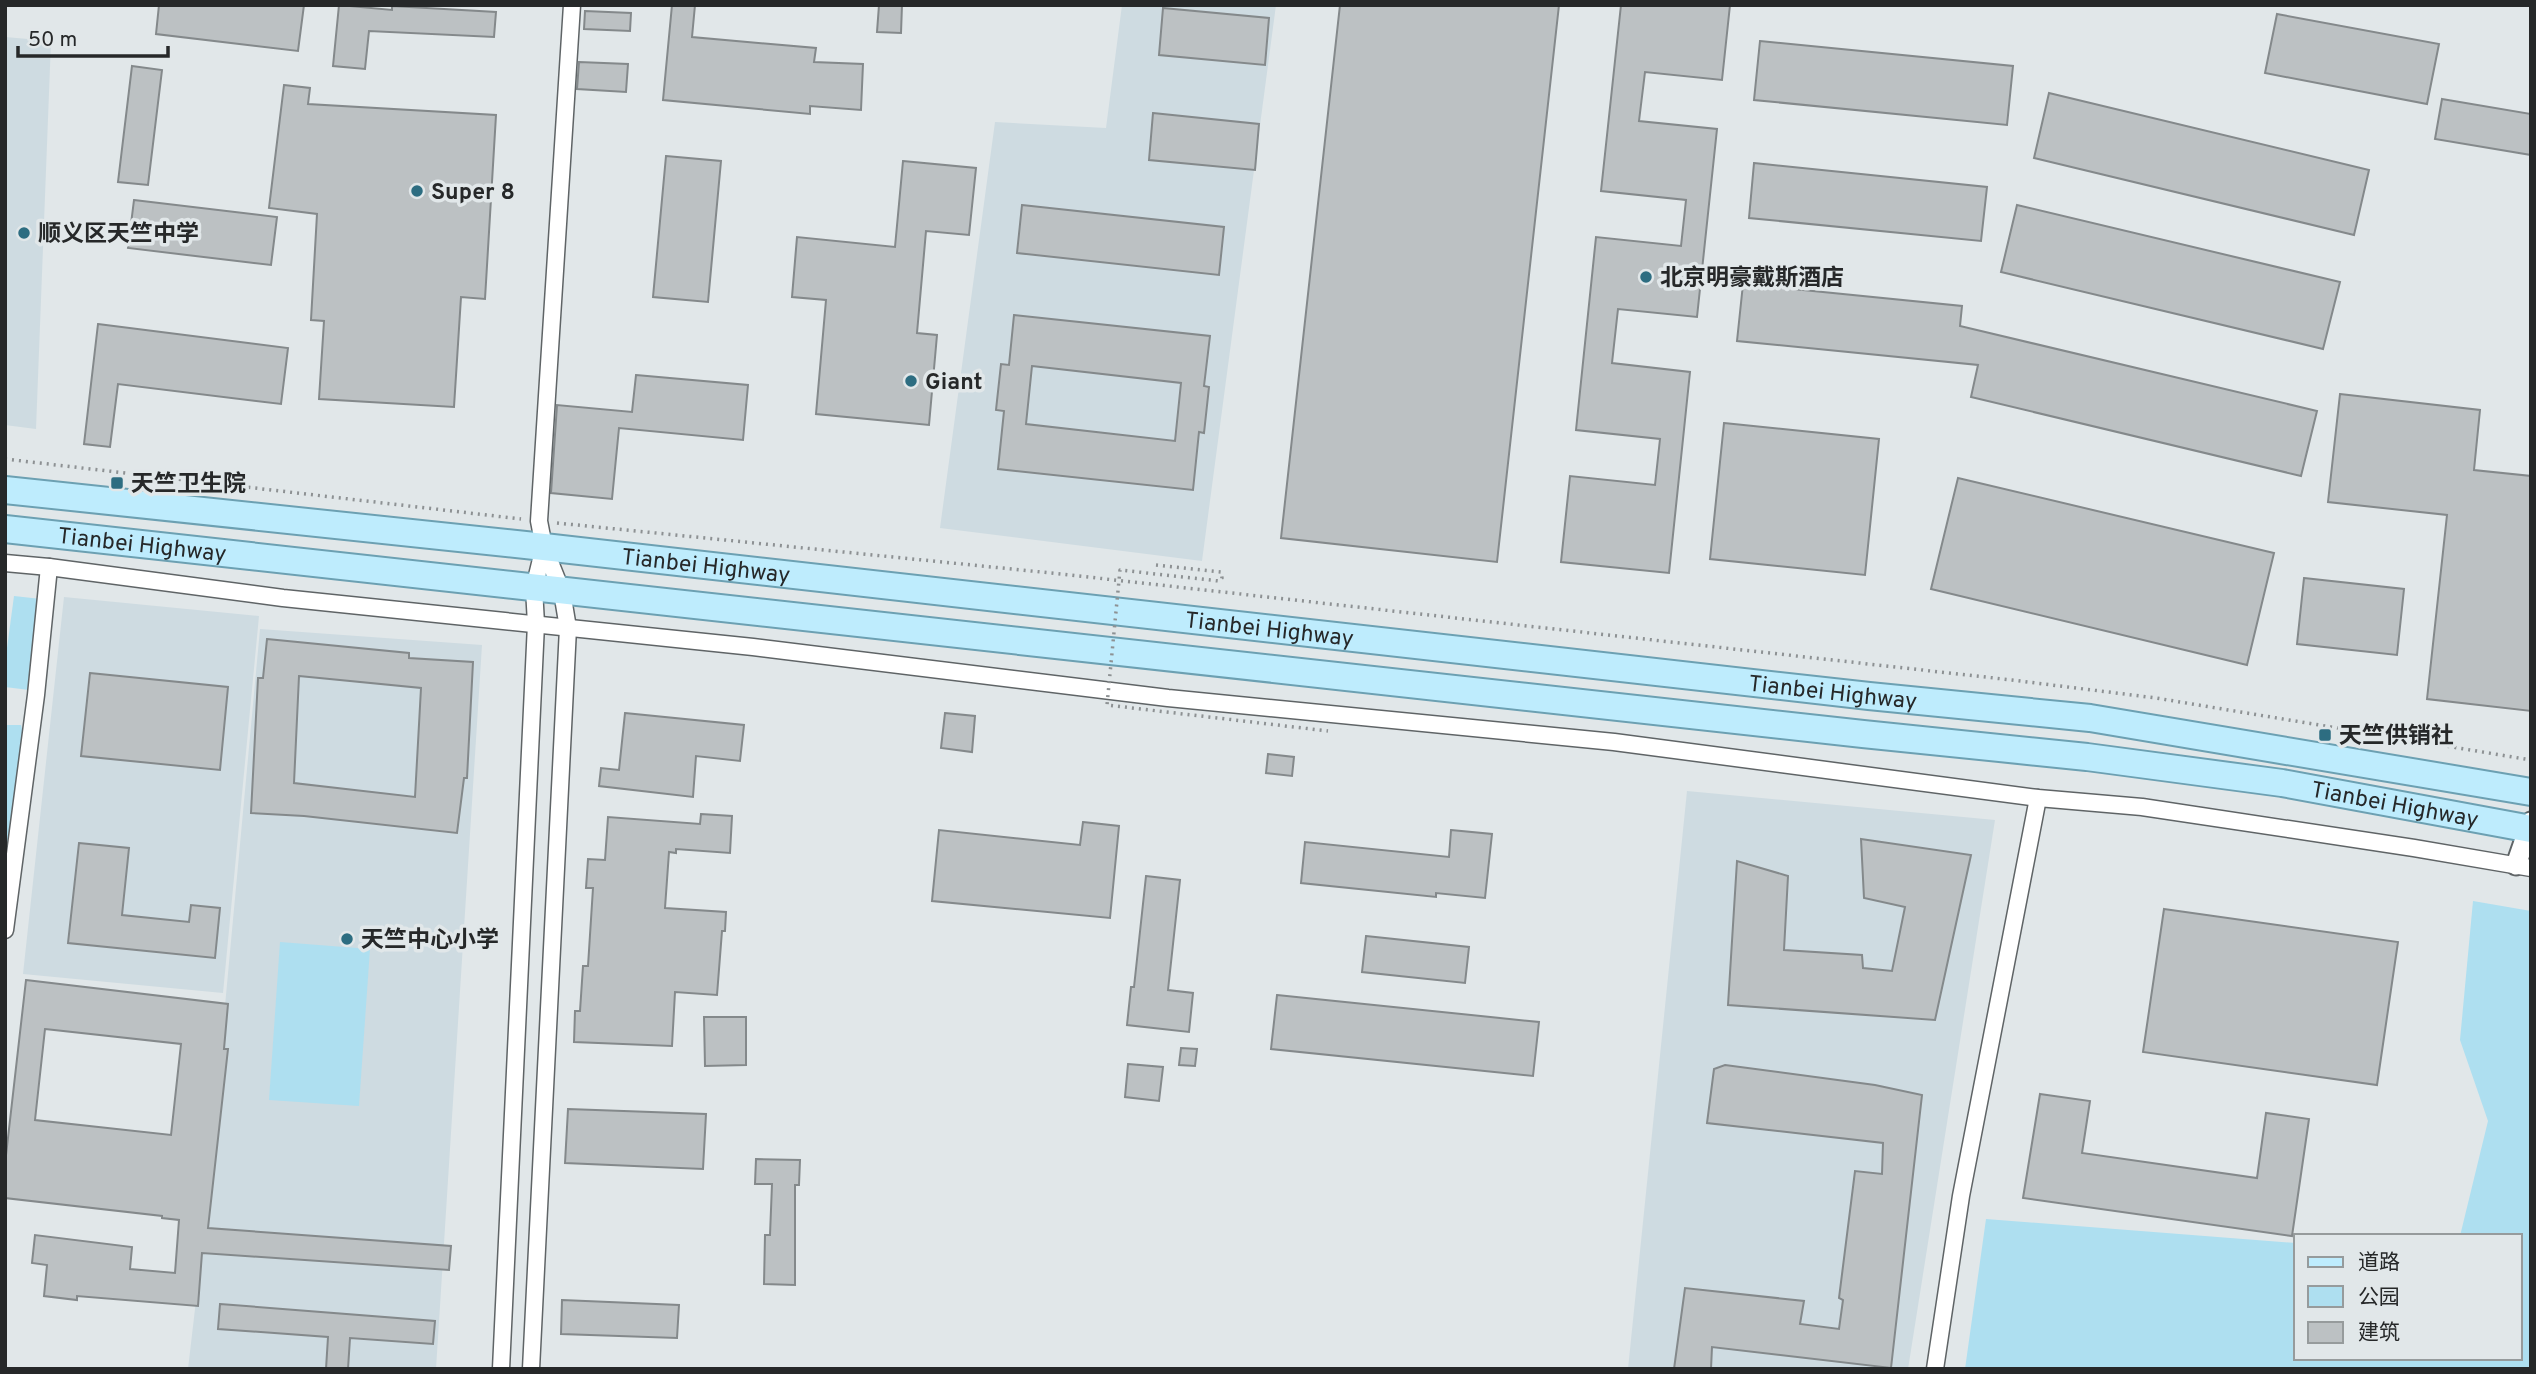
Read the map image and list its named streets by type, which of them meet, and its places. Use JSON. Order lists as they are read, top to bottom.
{
  "streets": {
    "main road": ["Tianbei Highway"]
  },
  "places": {
    "other": [
      "Super 8",
      "顺义区天竺中学",
      "北京明豪戴斯酒店",
      "Giant",
      "天竺中心小学"
    ],
    "transit": ["天竺卫生院", "天竺供销社"]
  },
  "legend": ["道路", "公园", "建筑"],
  "scale_bar": "50 m"
}
